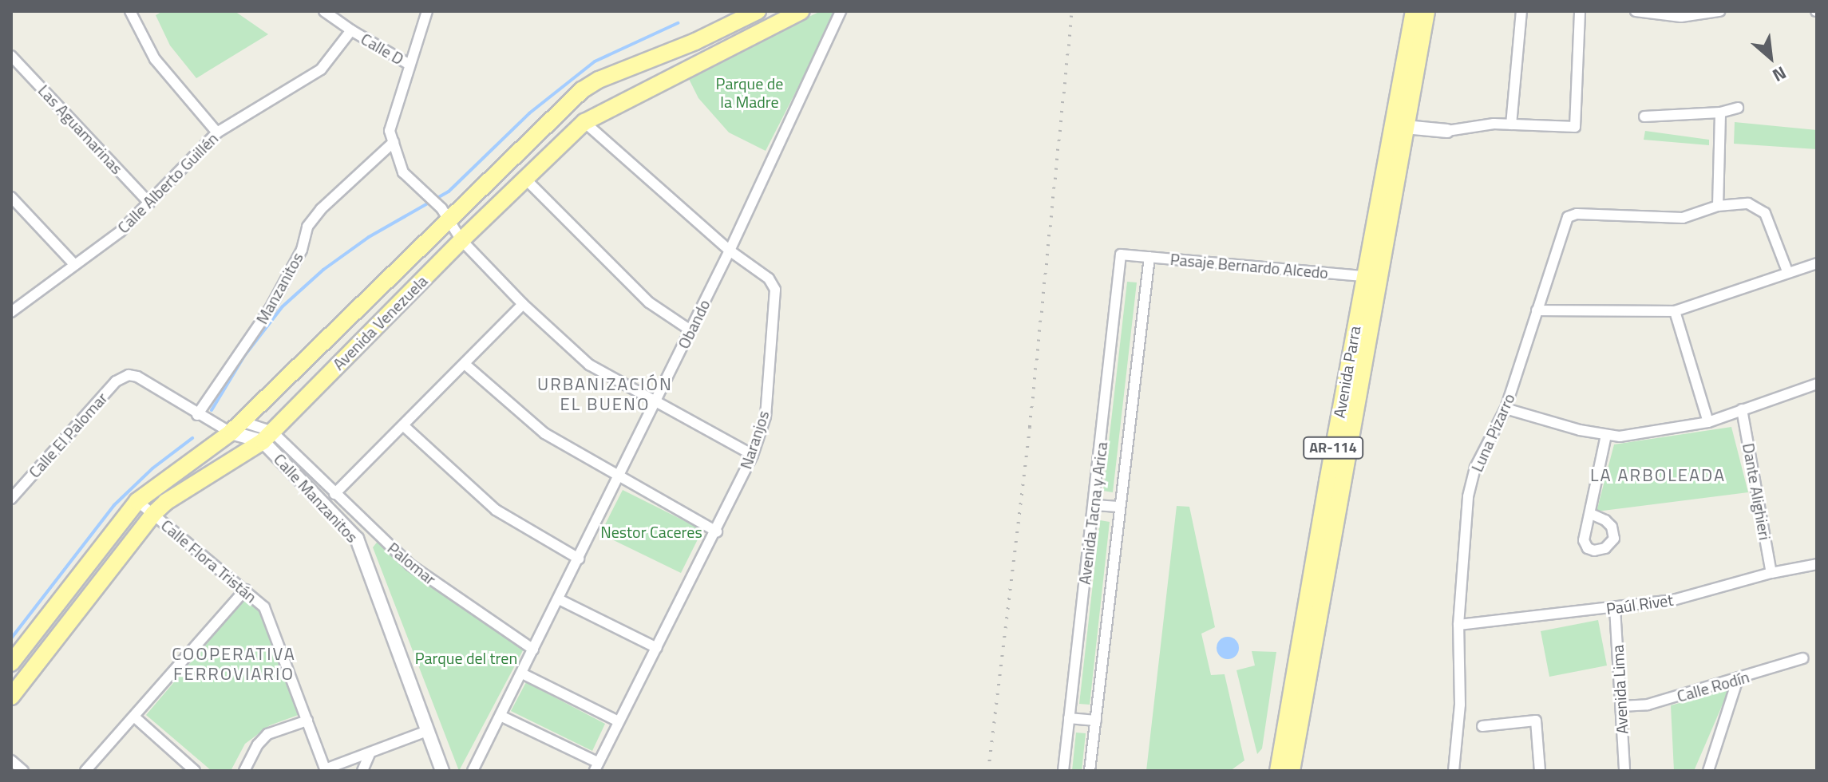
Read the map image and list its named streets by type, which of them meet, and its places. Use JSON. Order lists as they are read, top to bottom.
{
  "streets": {
    "main road": ["Avenida Venezuela", "Avenida Parra", "AR-114"],
    "street": [
      "Calle D",
      "Las Aguamarinas",
      "Calle Alberto Guillén",
      "Pasaje Bernardo Alcedo",
      "Manzanitos",
      "Obando",
      "Luna Pizarro",
      "Calle El Palomar",
      "Naranjos",
      "Dante Alighieri",
      "Calle Manzanitos",
      "Avenida Tacna y Arica",
      "Calle Flora Tristán",
      "Palomar",
      "Paúl Rivet",
      "Calle Rodín",
      "Avenida Lima"
    ]
  },
  "crossings": [
    ["Calle D", "Calle Alberto Guillén"],
    ["Las Aguamarinas", "Calle Alberto Guillén"],
    ["Pasaje Bernardo Alcedo", "Avenida Parra"],
    ["Pasaje Bernardo Alcedo", "Avenida Tacna y Arica"],
    ["Manzanitos", "Calle Manzanitos"],
    ["Avenida Venezuela", "Naranjos"],
    ["Avenida Venezuela", "Calle Manzanitos"],
    ["Avenida Venezuela", "Calle Flora Tristán"],
    ["Avenida Venezuela", "Palomar"],
    ["Obando", "Naranjos"],
    ["Obando", "Palomar"],
    ["Luna Pizarro", "Paúl Rivet"],
    ["Calle El Palomar", "Calle Manzanitos"],
    ["Dante Alighieri", "Paúl Rivet"],
    ["Calle Manzanitos", "Palomar"],
    ["Paúl Rivet", "Avenida Lima"],
    ["Calle Rodín", "Avenida Lima"]
  ],
  "districts": ["URBANIZACIÓN EL BUENO", "LA ARBOLEADA", "COOPERATIVA FERROVIARIO"],
  "parks": ["Parque de la Madre", "Nestor Caceres", "Parque del tren"],
  "north": "bottom right"
}
